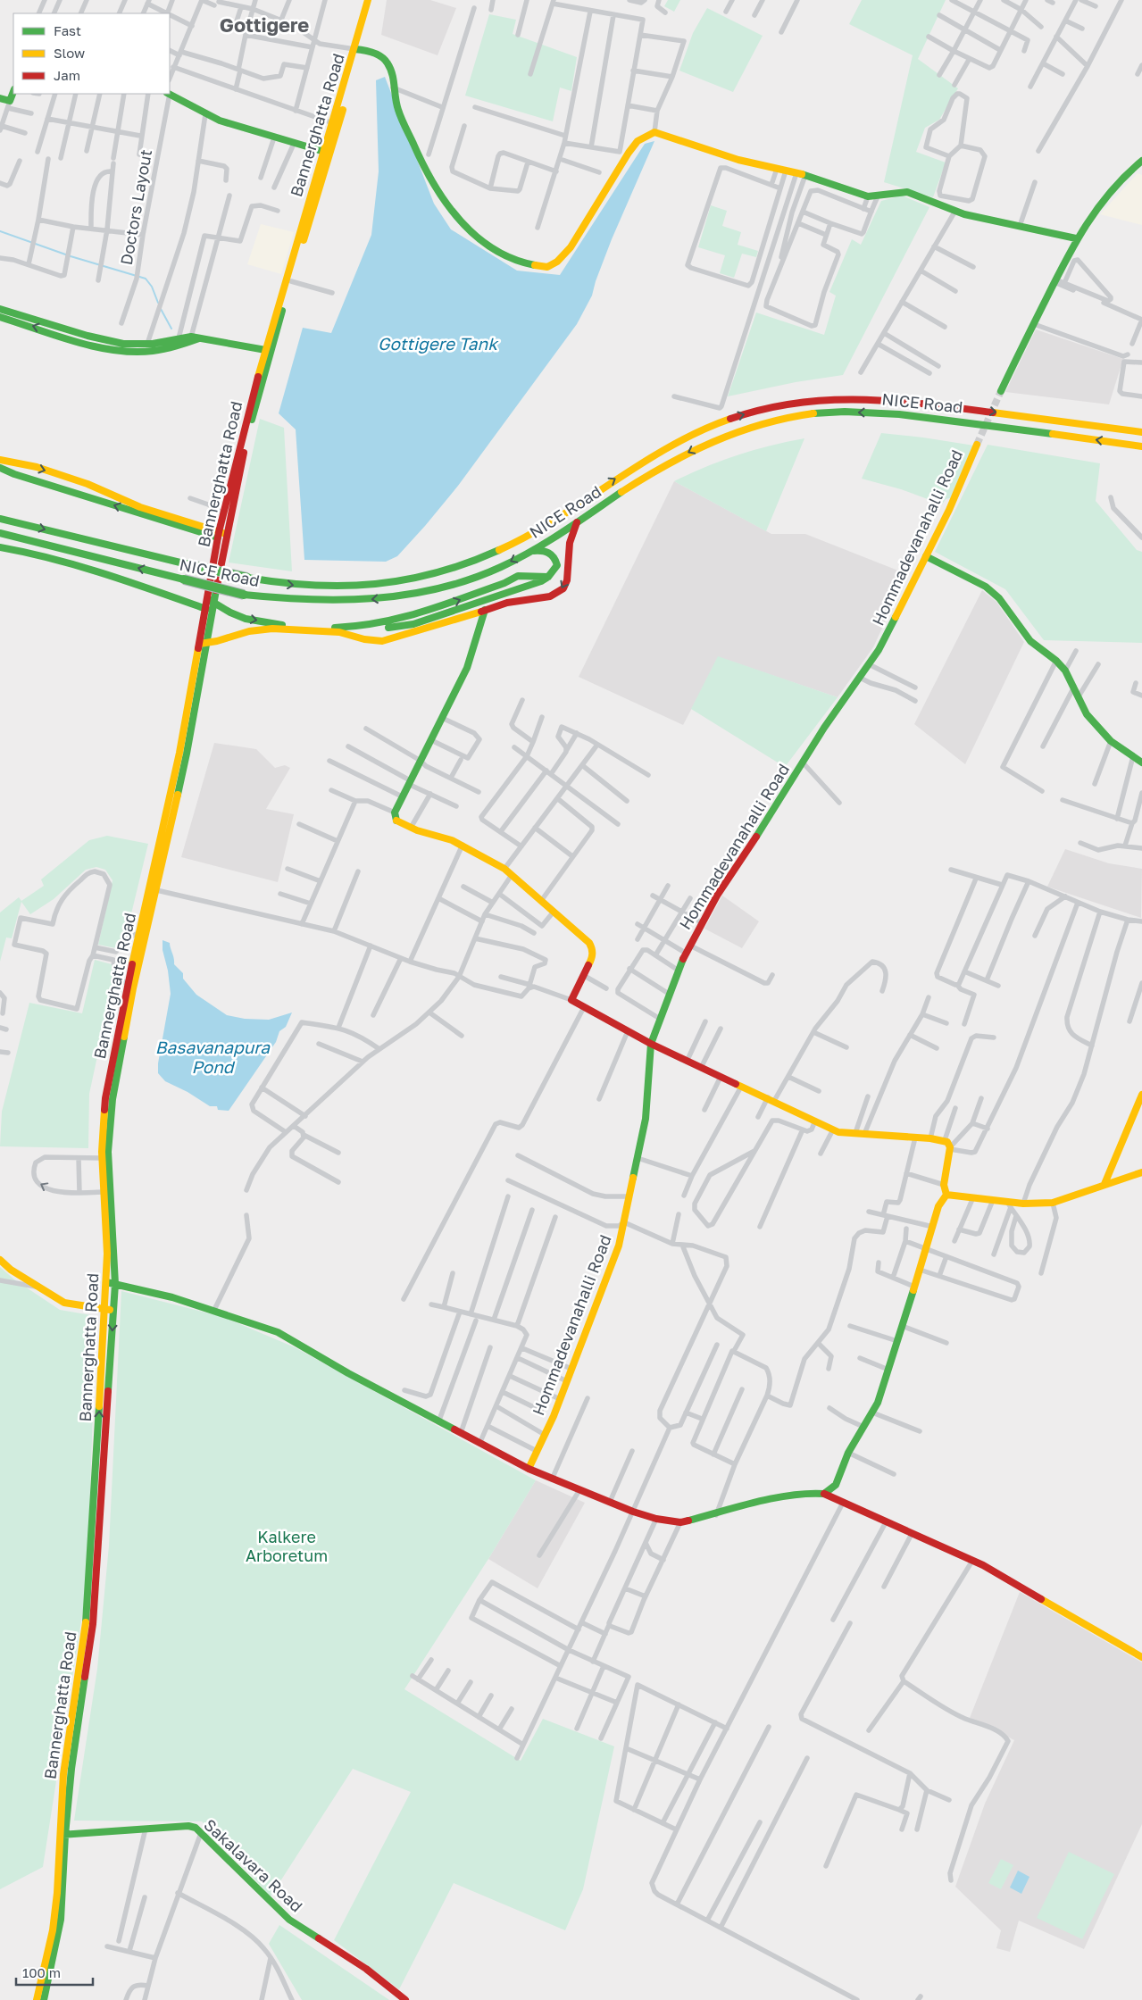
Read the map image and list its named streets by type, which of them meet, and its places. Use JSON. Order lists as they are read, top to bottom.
{
  "streets": {
    "main road": [
      "Bannerghatta Road",
      "NICE Road",
      "Hommadevanahalli Road",
      "Sakalavara Road"
    ],
    "street": ["Doctors Layout"]
  },
  "crossings": [
    ["Bannerghatta Road", "Sakalavara Road"]
  ],
  "districts": ["Gottigere"],
  "water": ["Gottigere Tank", "Basavanapura Pond"],
  "parks": ["Kalkere Arboretum"],
  "legend": ["Fast", "Slow", "Jam"],
  "scale_bar": "100 m"
}
